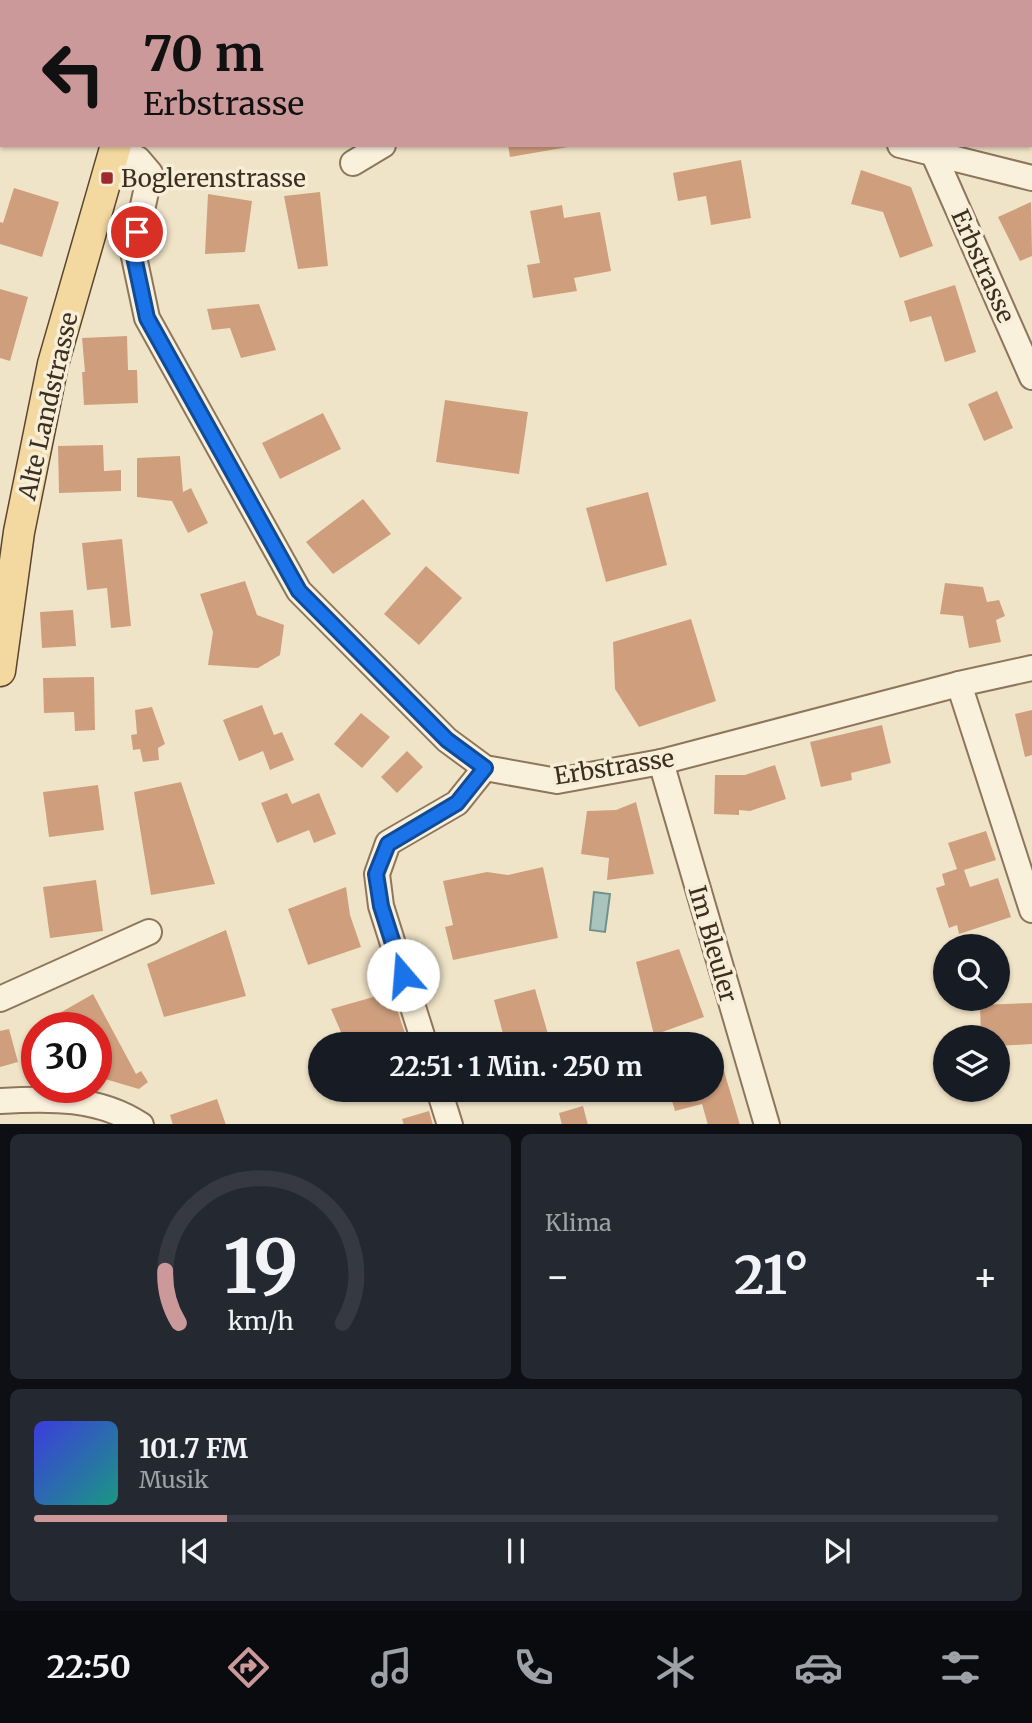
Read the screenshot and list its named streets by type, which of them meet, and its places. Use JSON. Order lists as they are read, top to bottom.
{
  "streets": {
    "main road": ["Alte Landstrasse"],
    "street": ["Erbstrasse", "Im Bleuler"]
  },
  "crossings": [
    ["Erbstrasse", "Alte Landstrasse"],
    ["Erbstrasse", "Im Bleuler"]
  ],
  "places": {
    "transit": ["Boglerenstrasse"]
  },
  "page": {
    "turn": ["70 m", "Erbstrasse"],
    "limit": "30",
    "trip": "22:51 · 1 Min. · 250 m",
    "tile": "Klima",
    "heat": ["−", "21°", "+"],
    "song": ["101.7 FM", "Musik"],
    "tabs": "22:50",
    "gauge": ["19", "km/h"]
  }
}
